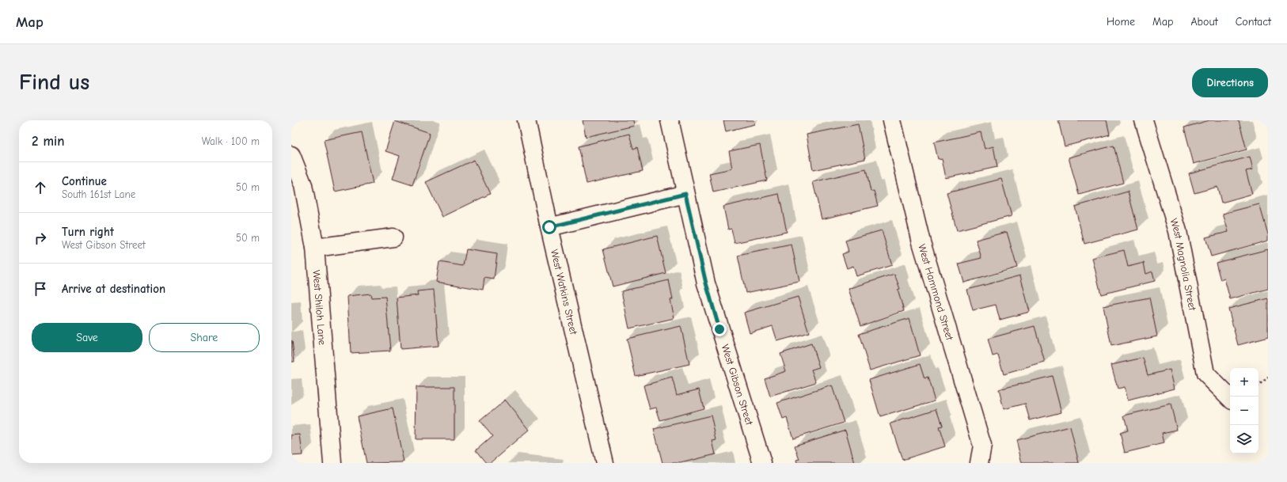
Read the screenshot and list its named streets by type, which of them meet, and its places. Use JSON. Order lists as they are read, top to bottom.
{
  "streets": {
    "street": [
      "West Magnolia Street",
      "West Watkins Street",
      "West Hammond Street",
      "West Shiloh Lane",
      "West Gibson Street"
    ]
  },
  "page": {
    "header": "Map",
    "nav": [
      "Home",
      "Map",
      "About",
      "Contact"
    ],
    "buttons": [
      "Directions",
      ["Save", "Share"]
    ],
    "title": "Find us",
    "heading": ["2 min", "Walk · 100 m"],
    "list": [
      ["Continue", "South 161st Lane", "50 m"],
      ["Turn right", "West Gibson Street", "50 m"],
      "Arrive at destination"
    ],
    "map_buttons": ["+", "−"]
  }
}
